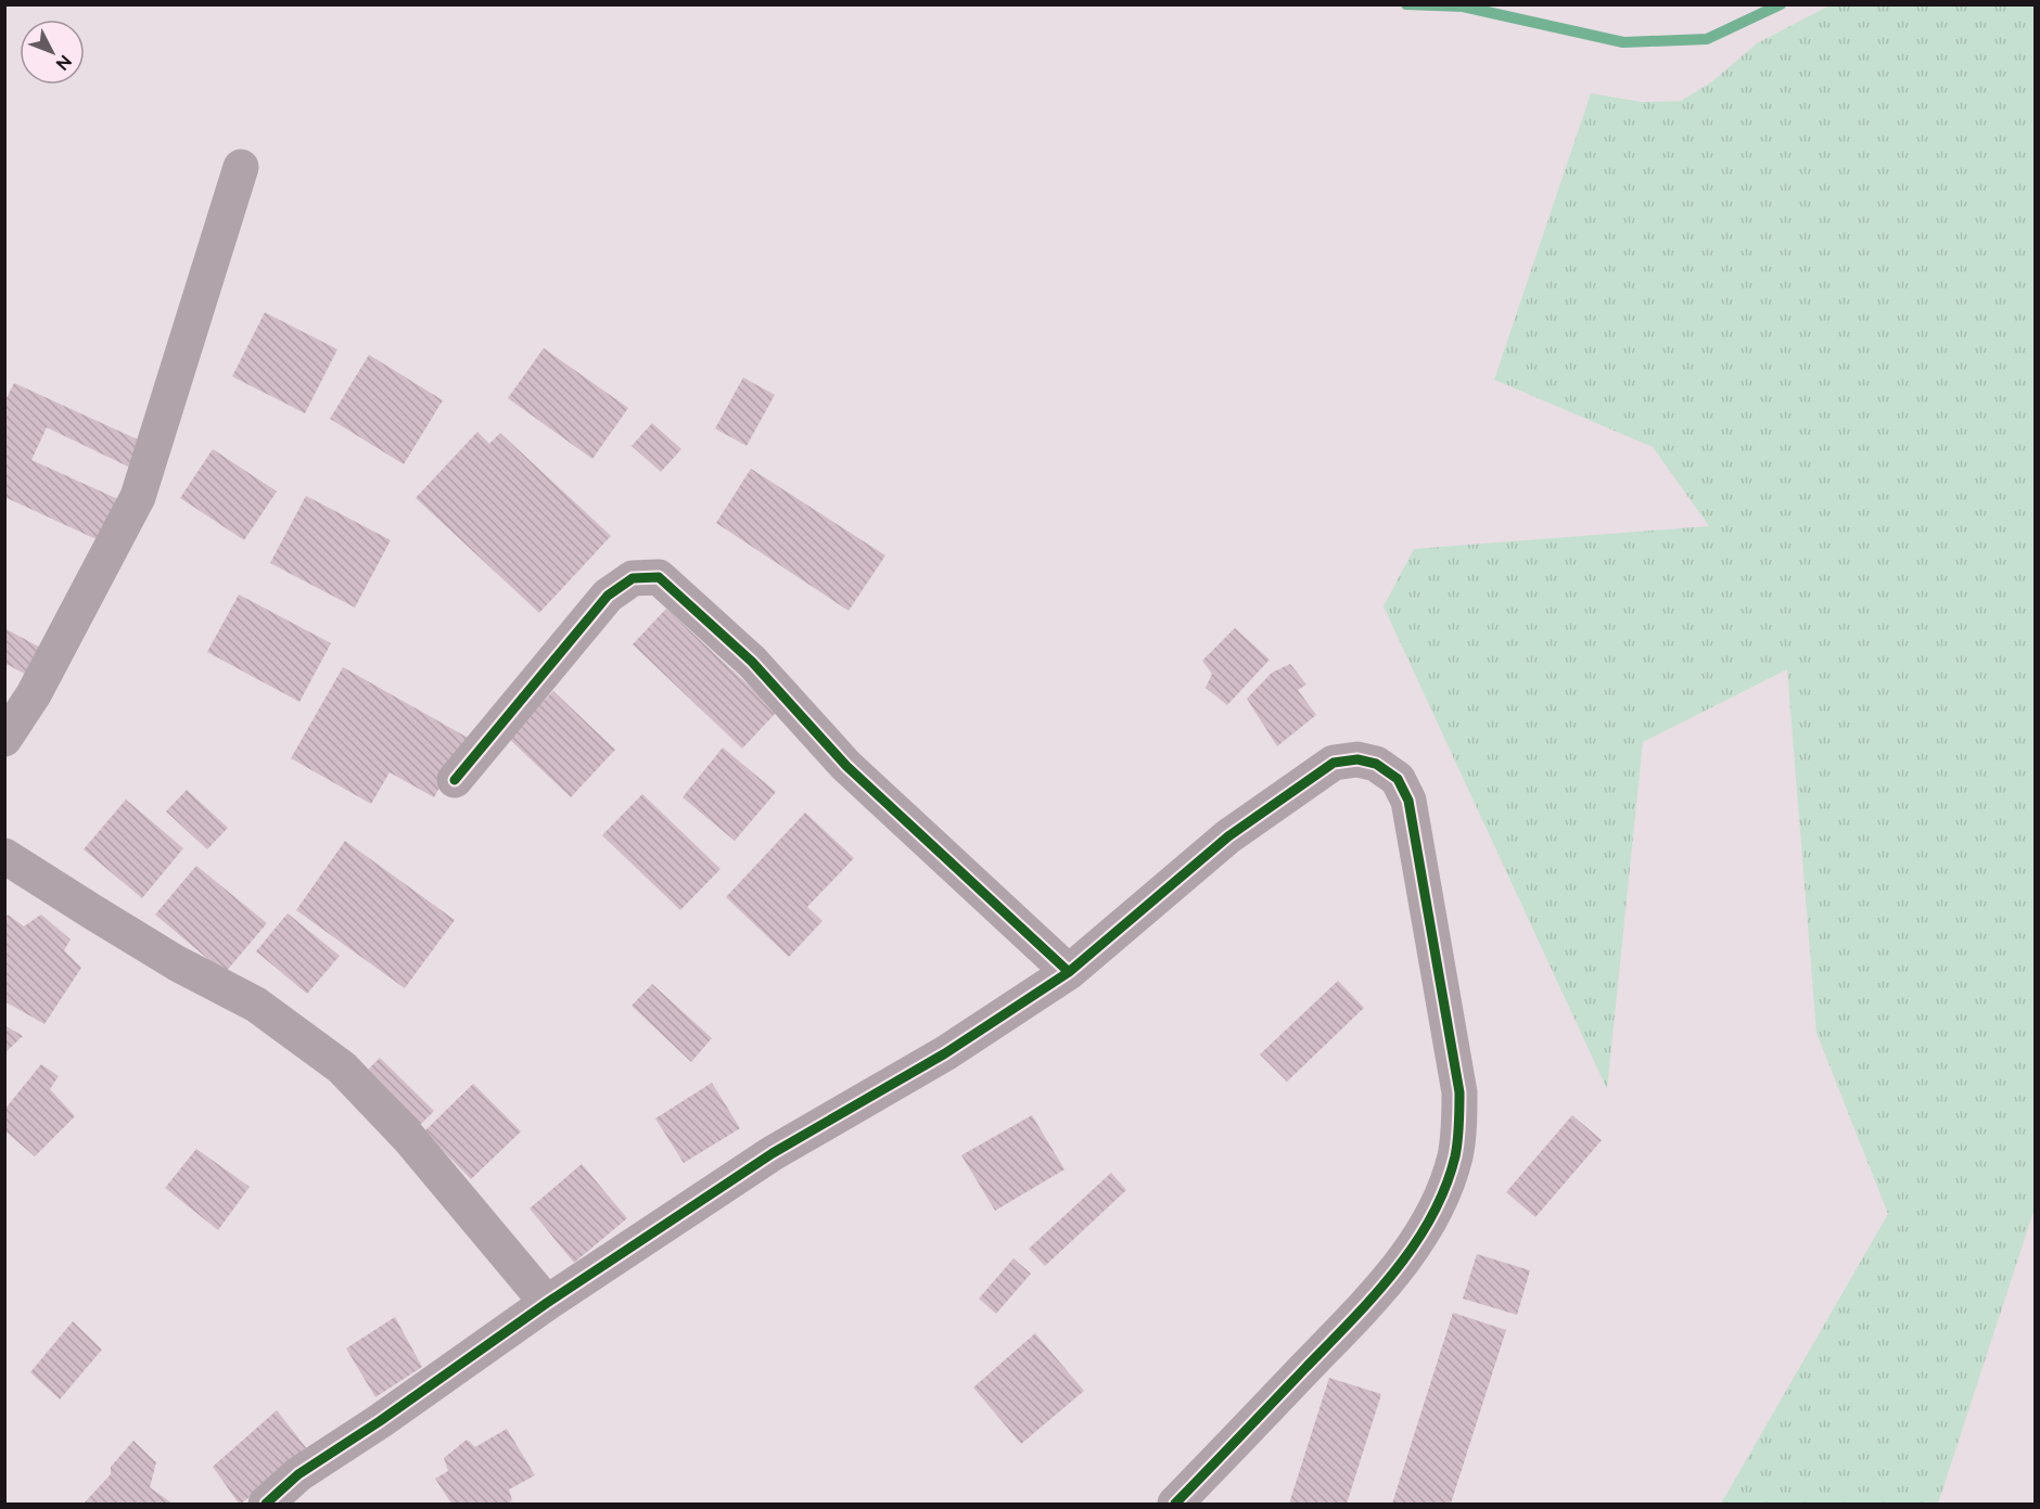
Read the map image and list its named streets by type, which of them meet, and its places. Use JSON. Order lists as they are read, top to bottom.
{
  "north": "bottom right"
}
